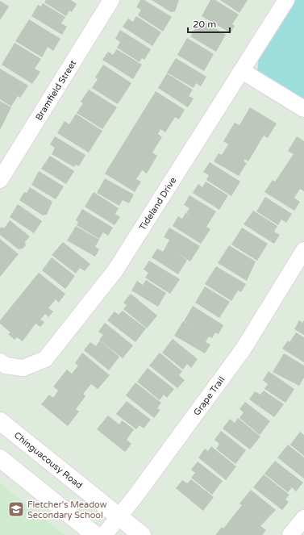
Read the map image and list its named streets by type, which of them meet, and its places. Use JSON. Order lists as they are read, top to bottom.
{
  "streets": {
    "main road": ["Chinguacousy Road"],
    "street": ["Bramfield Street", "Tideland Drive", "Grape Trail"]
  },
  "crossings": [
    ["Grape Trail", "Chinguacousy Road"]
  ],
  "places": {
    "school or university": ["Fletcher's Meadow Secondary School"]
  },
  "scale_bar": "20 m"
}
